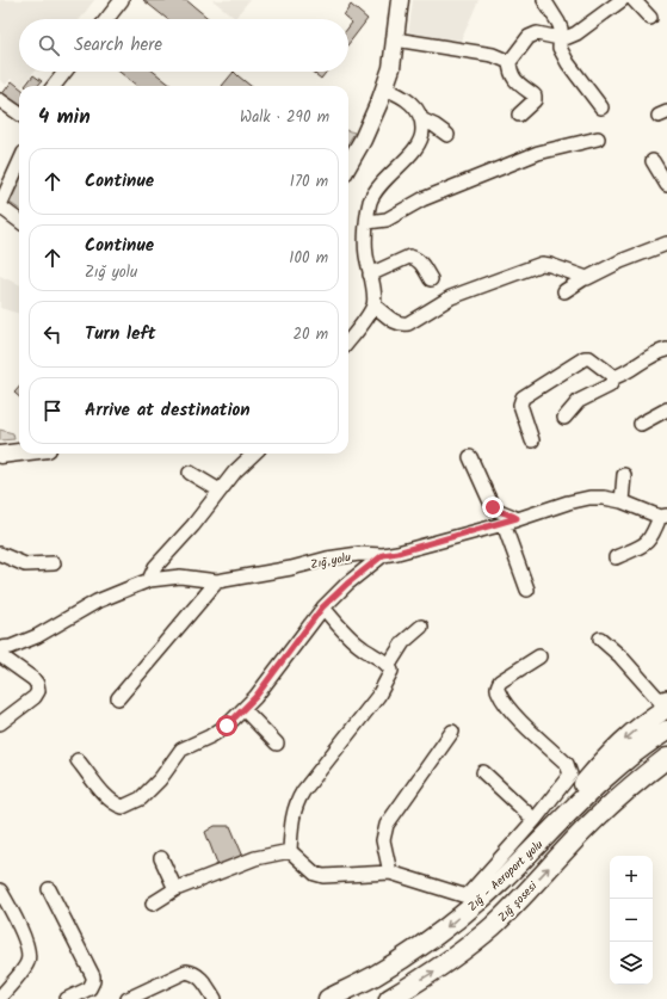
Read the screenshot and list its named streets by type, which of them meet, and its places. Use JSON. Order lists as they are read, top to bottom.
{
  "streets": {
    "highway": ["Zığ - Aeroport yolu", "Zığ şosesi"],
    "street": ["Zığ yolu"]
  },
  "one_way": ["Zığ - Aeroport yolu"],
  "page": {
    "search": "Search here",
    "heading": ["4 min", "Walk · 290 m"],
    "list": [
      ["Continue", "170 m"],
      ["Continue", "Zığ yolu", "100 m"],
      ["Turn left", "20 m"],
      "Arrive at destination"
    ],
    "map_buttons": ["+", "−"]
  }
}
